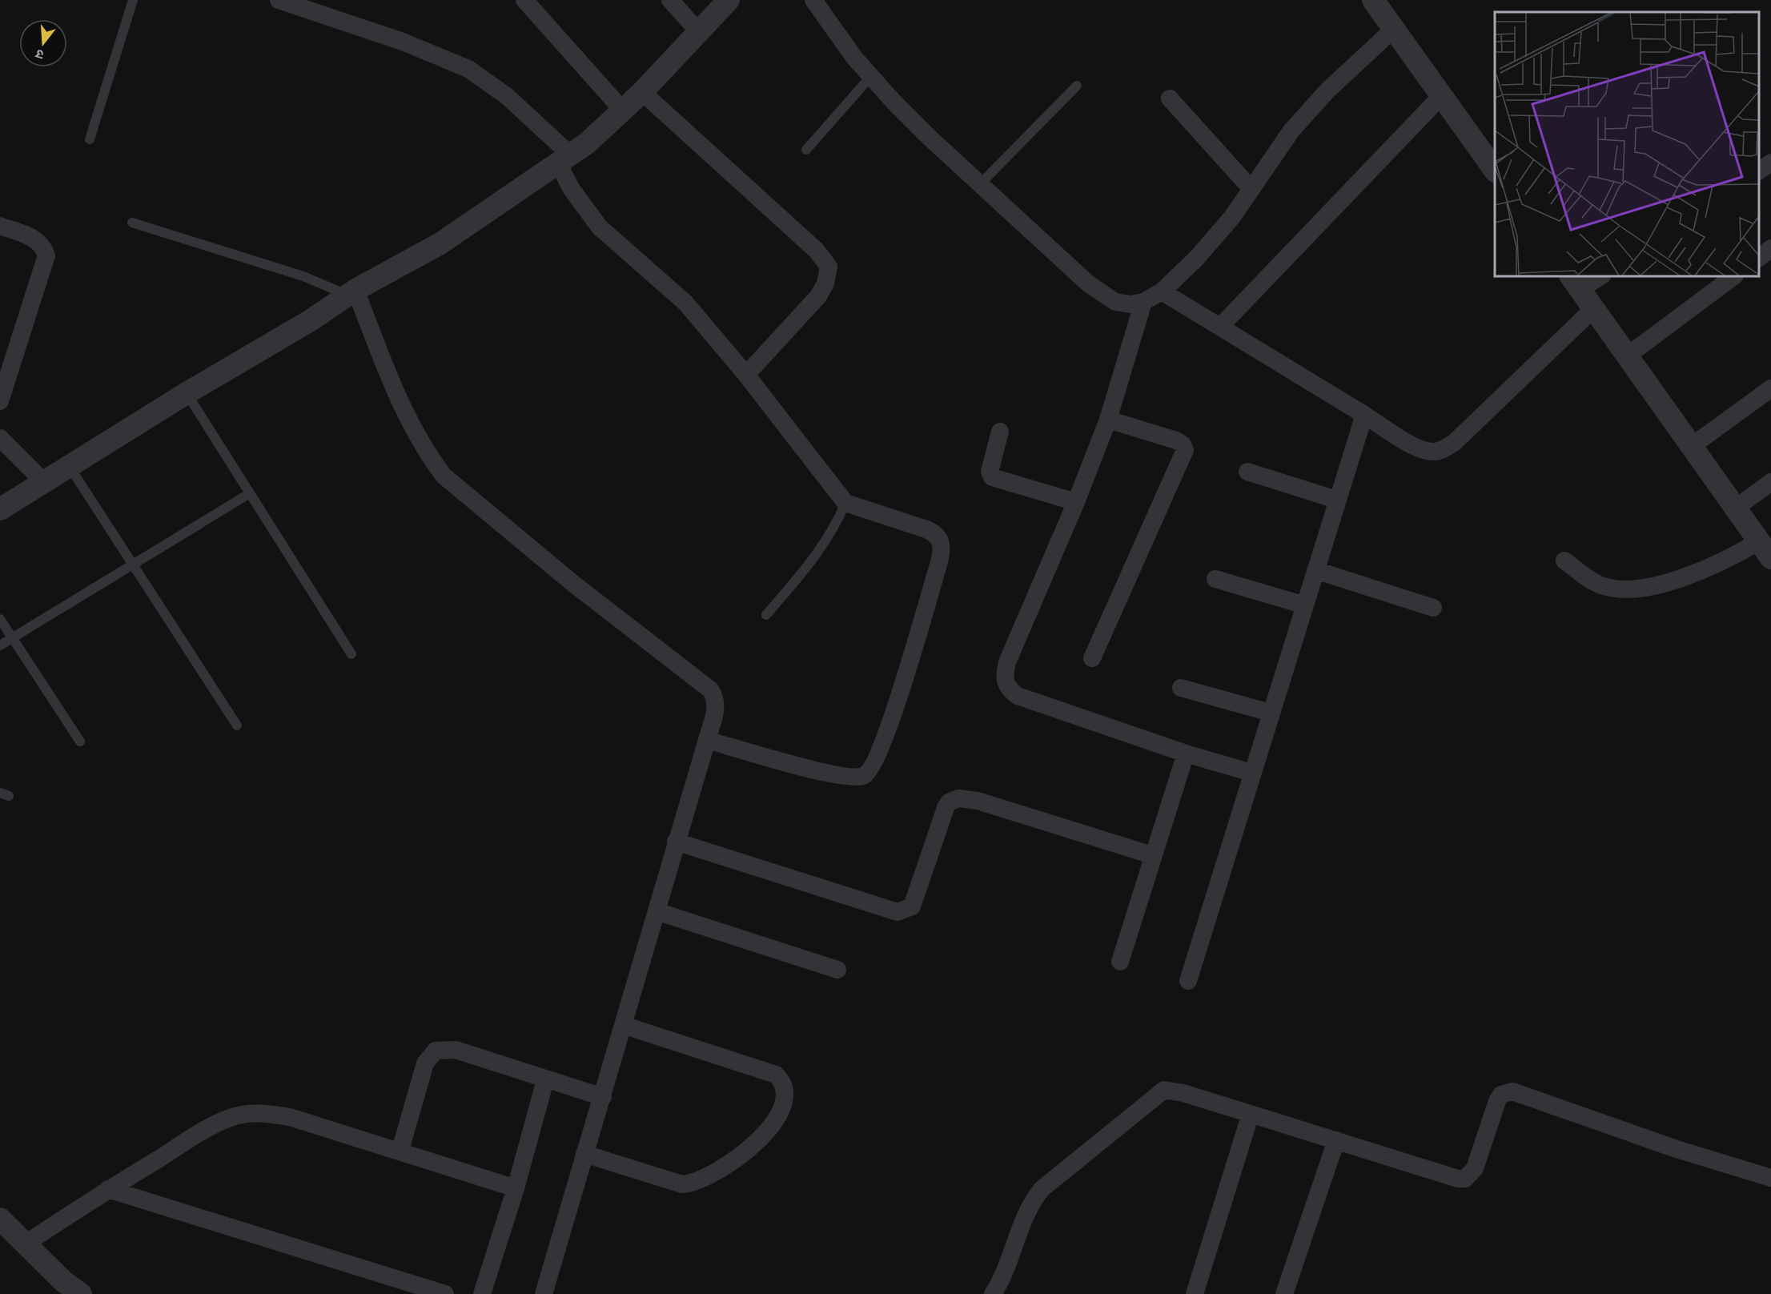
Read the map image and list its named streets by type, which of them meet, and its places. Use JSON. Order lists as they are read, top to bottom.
{
  "north": "bottom"
}
